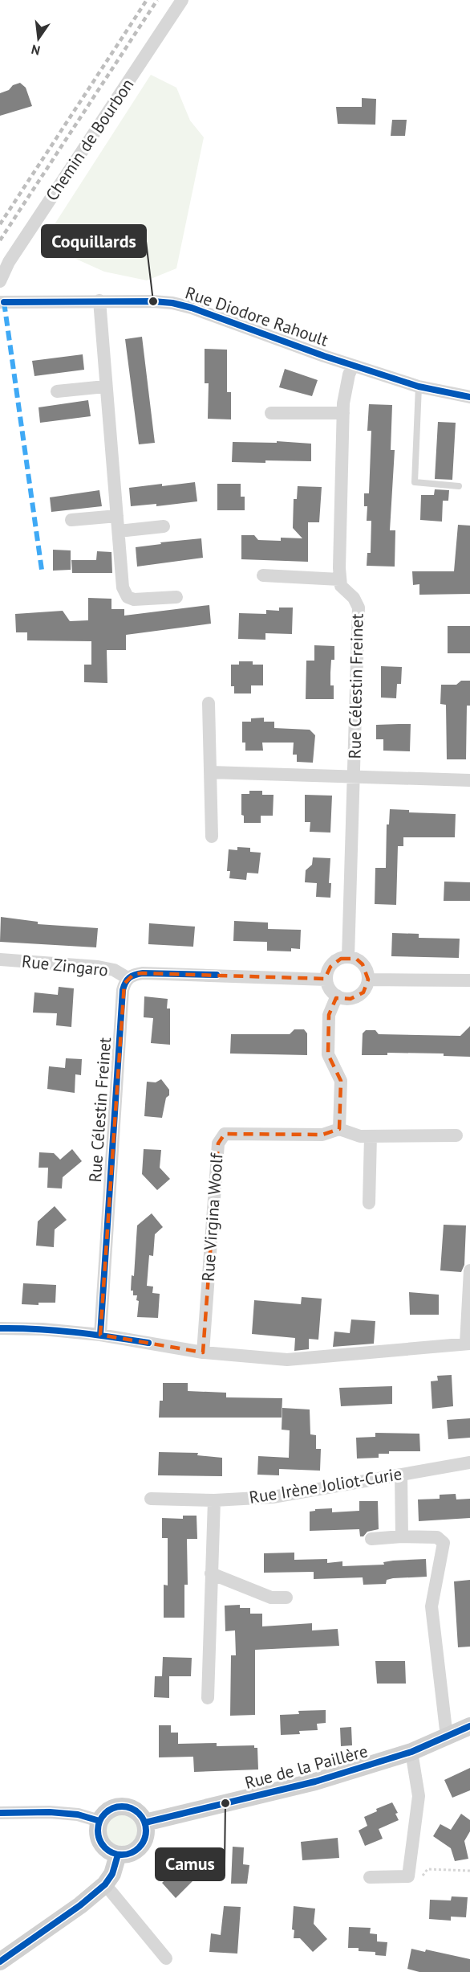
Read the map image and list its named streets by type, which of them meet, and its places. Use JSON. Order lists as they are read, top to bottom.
{
  "streets": {
    "street": [
      "Chemin de Bourbon",
      "Rue Diodore Rahoult",
      "Rue Célestin Freinet",
      "Rue Zingaro",
      "Rue Virgina Woolf",
      "Rue Irène Joliot-Curie",
      "Rue de la Paillère"
    ]
  },
  "crossings": [
    ["Rue Célestin Freinet", "Rue Zingaro"]
  ],
  "places": ["Coquillards", "Camus"],
  "north": "bottom"
}
